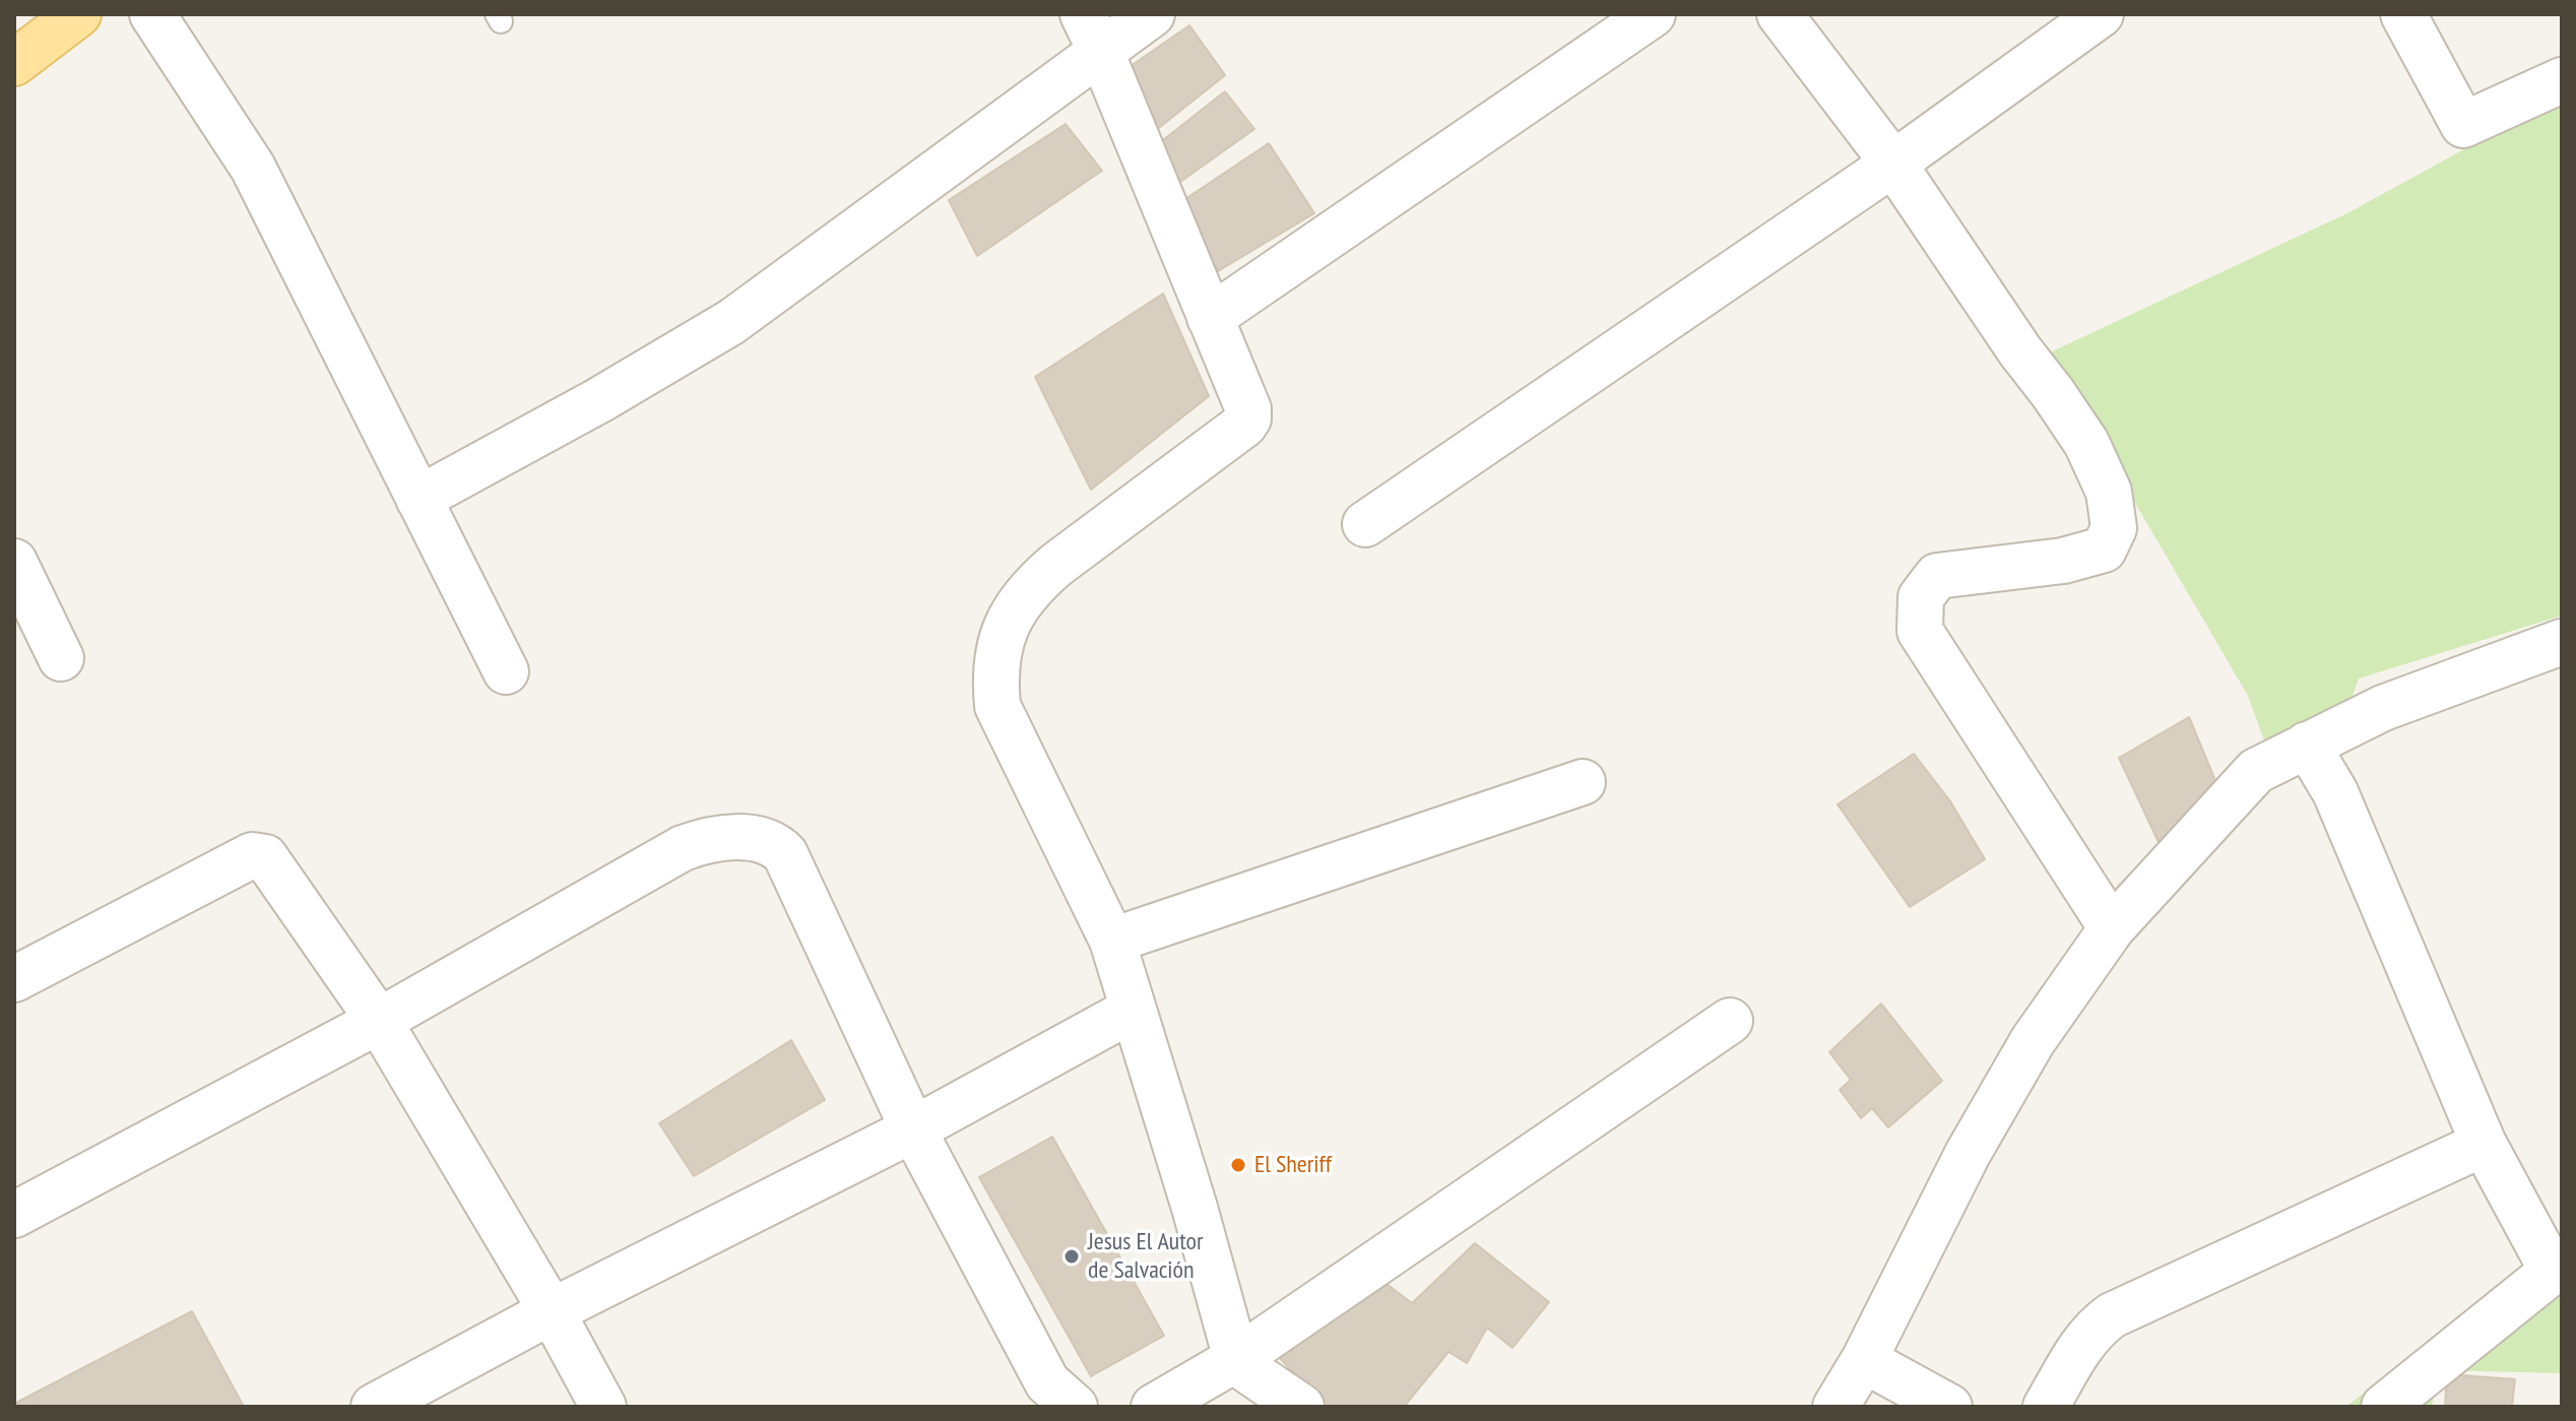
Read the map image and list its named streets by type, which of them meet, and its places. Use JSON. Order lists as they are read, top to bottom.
{
  "places": ["El Sheriff", "Jesus El Autor de Salvación"]
}
